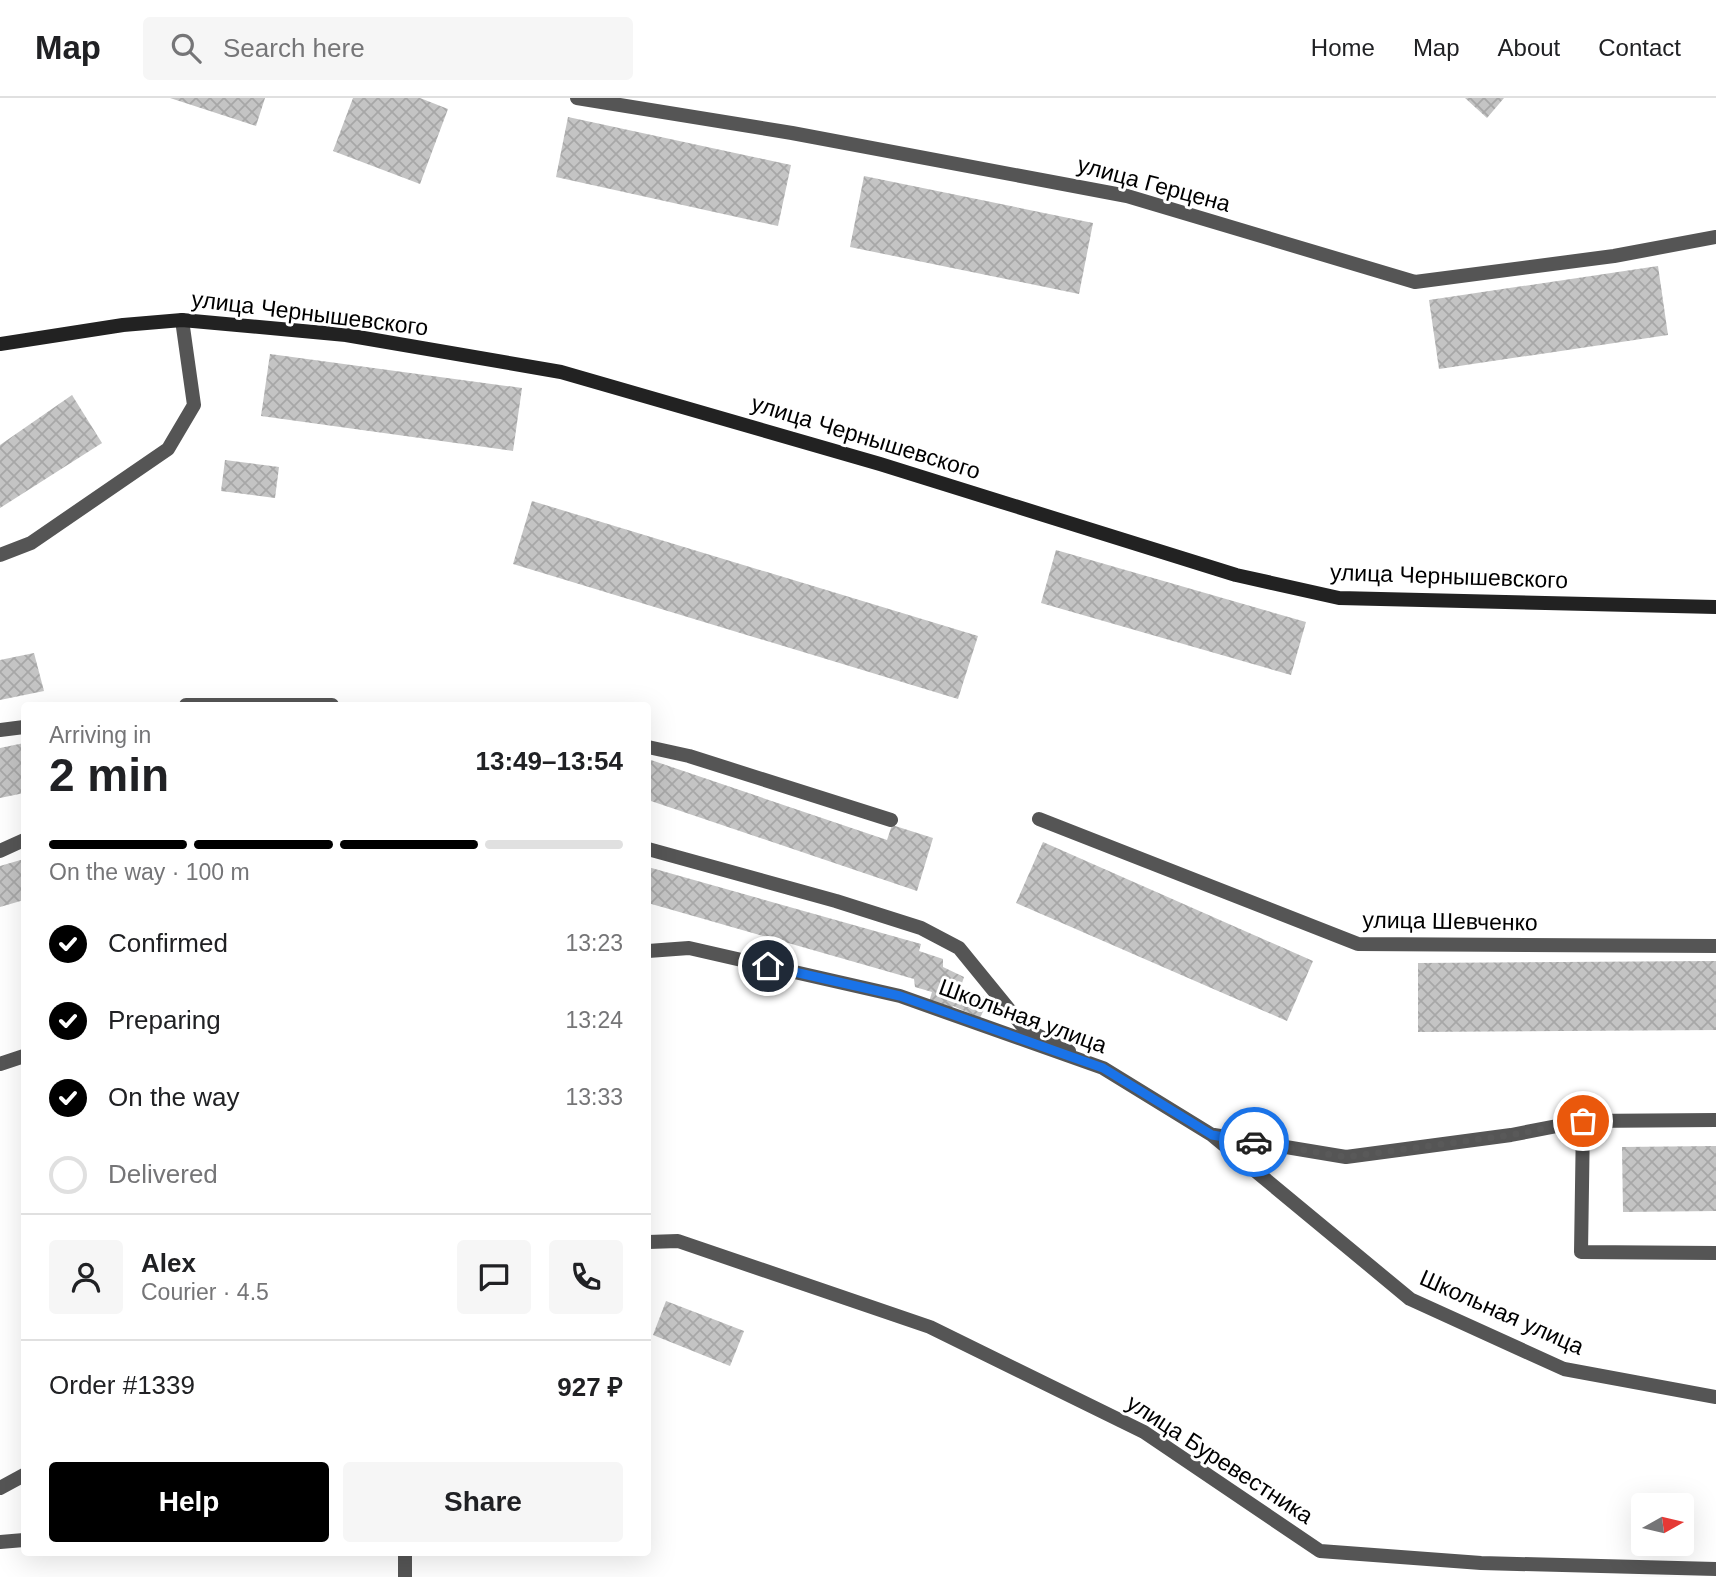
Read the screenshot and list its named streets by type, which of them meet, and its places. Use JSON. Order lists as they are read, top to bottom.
{
  "streets": {
    "main road": ["улица Чернышевского"],
    "street": [
      "улица Герцена",
      "улица Шевченко",
      "Школьная улица",
      "улица Буревестника"
    ]
  },
  "north": "right",
  "page": {
    "header": "Map",
    "search": "Search here",
    "nav": [
      "Home",
      "Map",
      "About",
      "Contact"
    ],
    "heading": ["2 min", "Arriving in", "13:49–13:54"],
    "panel": [
      "Alex",
      "Courier · 4.5",
      "Order #1339",
      "927 ₽"
    ],
    "bar": "On the way · 100 m",
    "list": [
      ["Confirmed", "13:23"],
      ["Preparing", "13:24"],
      ["On the way", "13:33"],
      "Delivered"
    ],
    "buttons": ["Help", "Share"]
  }
}
